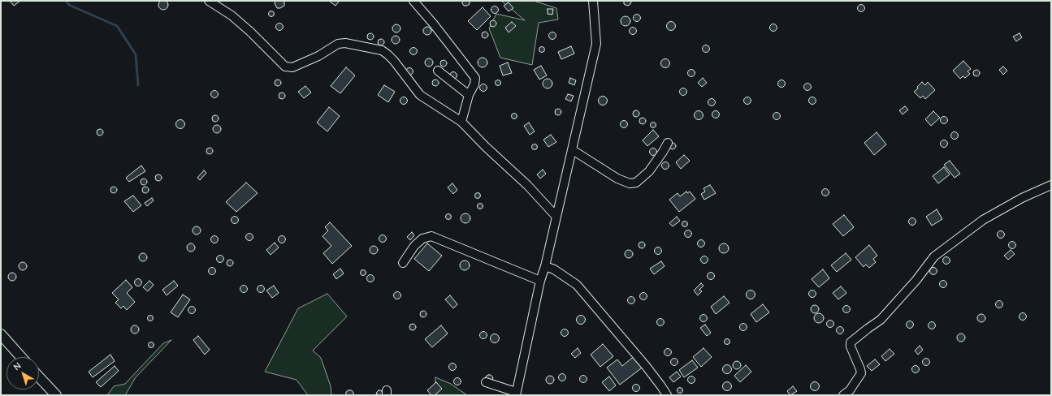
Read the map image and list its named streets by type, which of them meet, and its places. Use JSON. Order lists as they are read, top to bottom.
{
  "north": "top left"
}
